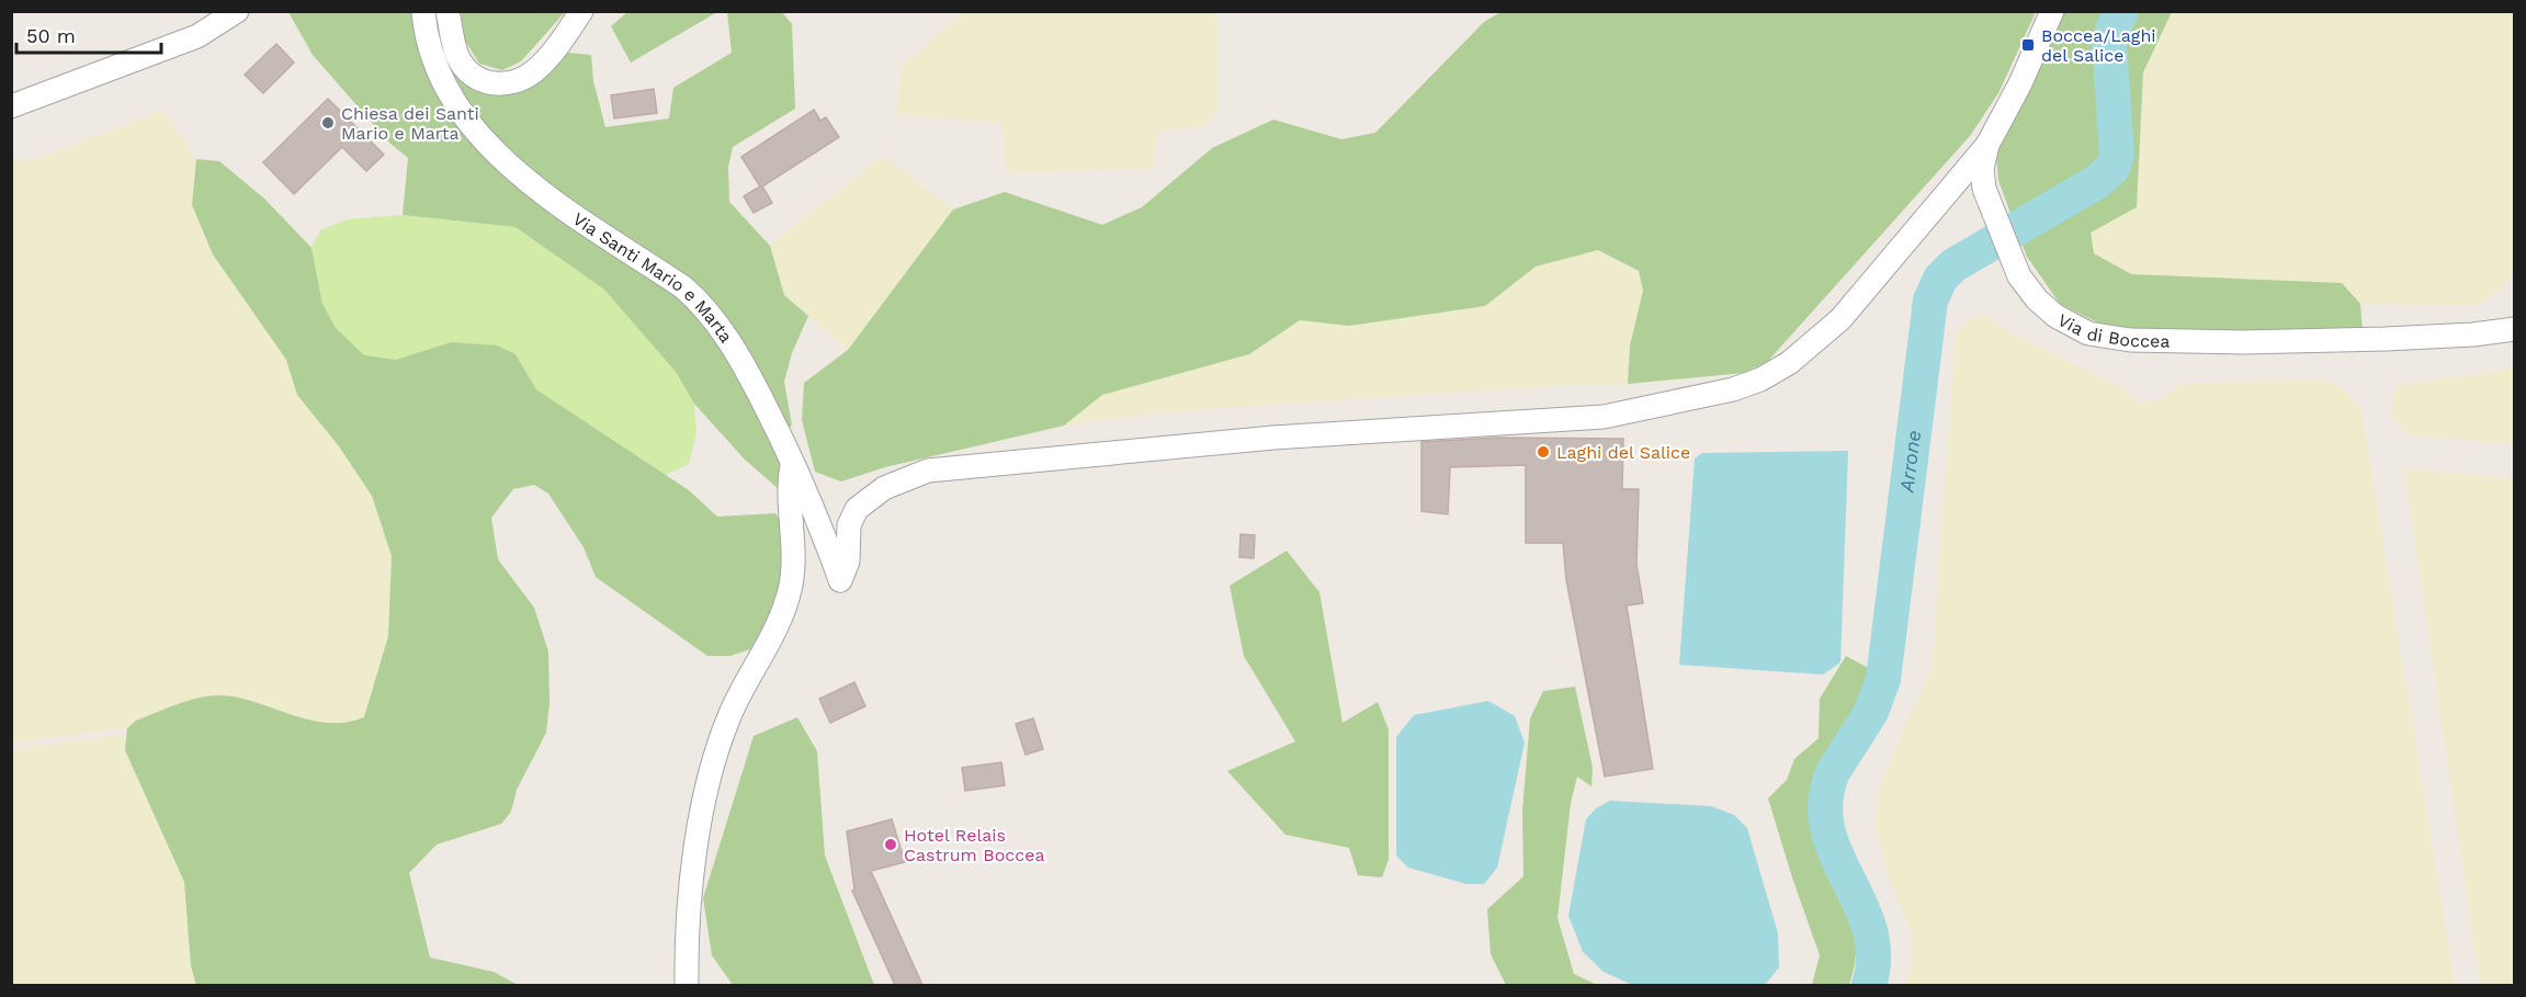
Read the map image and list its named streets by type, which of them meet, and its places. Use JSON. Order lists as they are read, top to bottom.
{
  "streets": {
    "street": ["Via Santi Mario e Marta", "Via di Boccea"]
  },
  "crossings": [
    ["Via Santi Mario e Marta", "Via di Boccea"]
  ],
  "water": ["Arrone"],
  "places": {
    "transit": ["Boccea/Laghi del Salice"],
    "other": ["Chiesa dei Santi Mario e Marta", "Laghi del Salice", "Hotel Relais Castrum Boccea"]
  },
  "scale_bar": "50 m"
}
